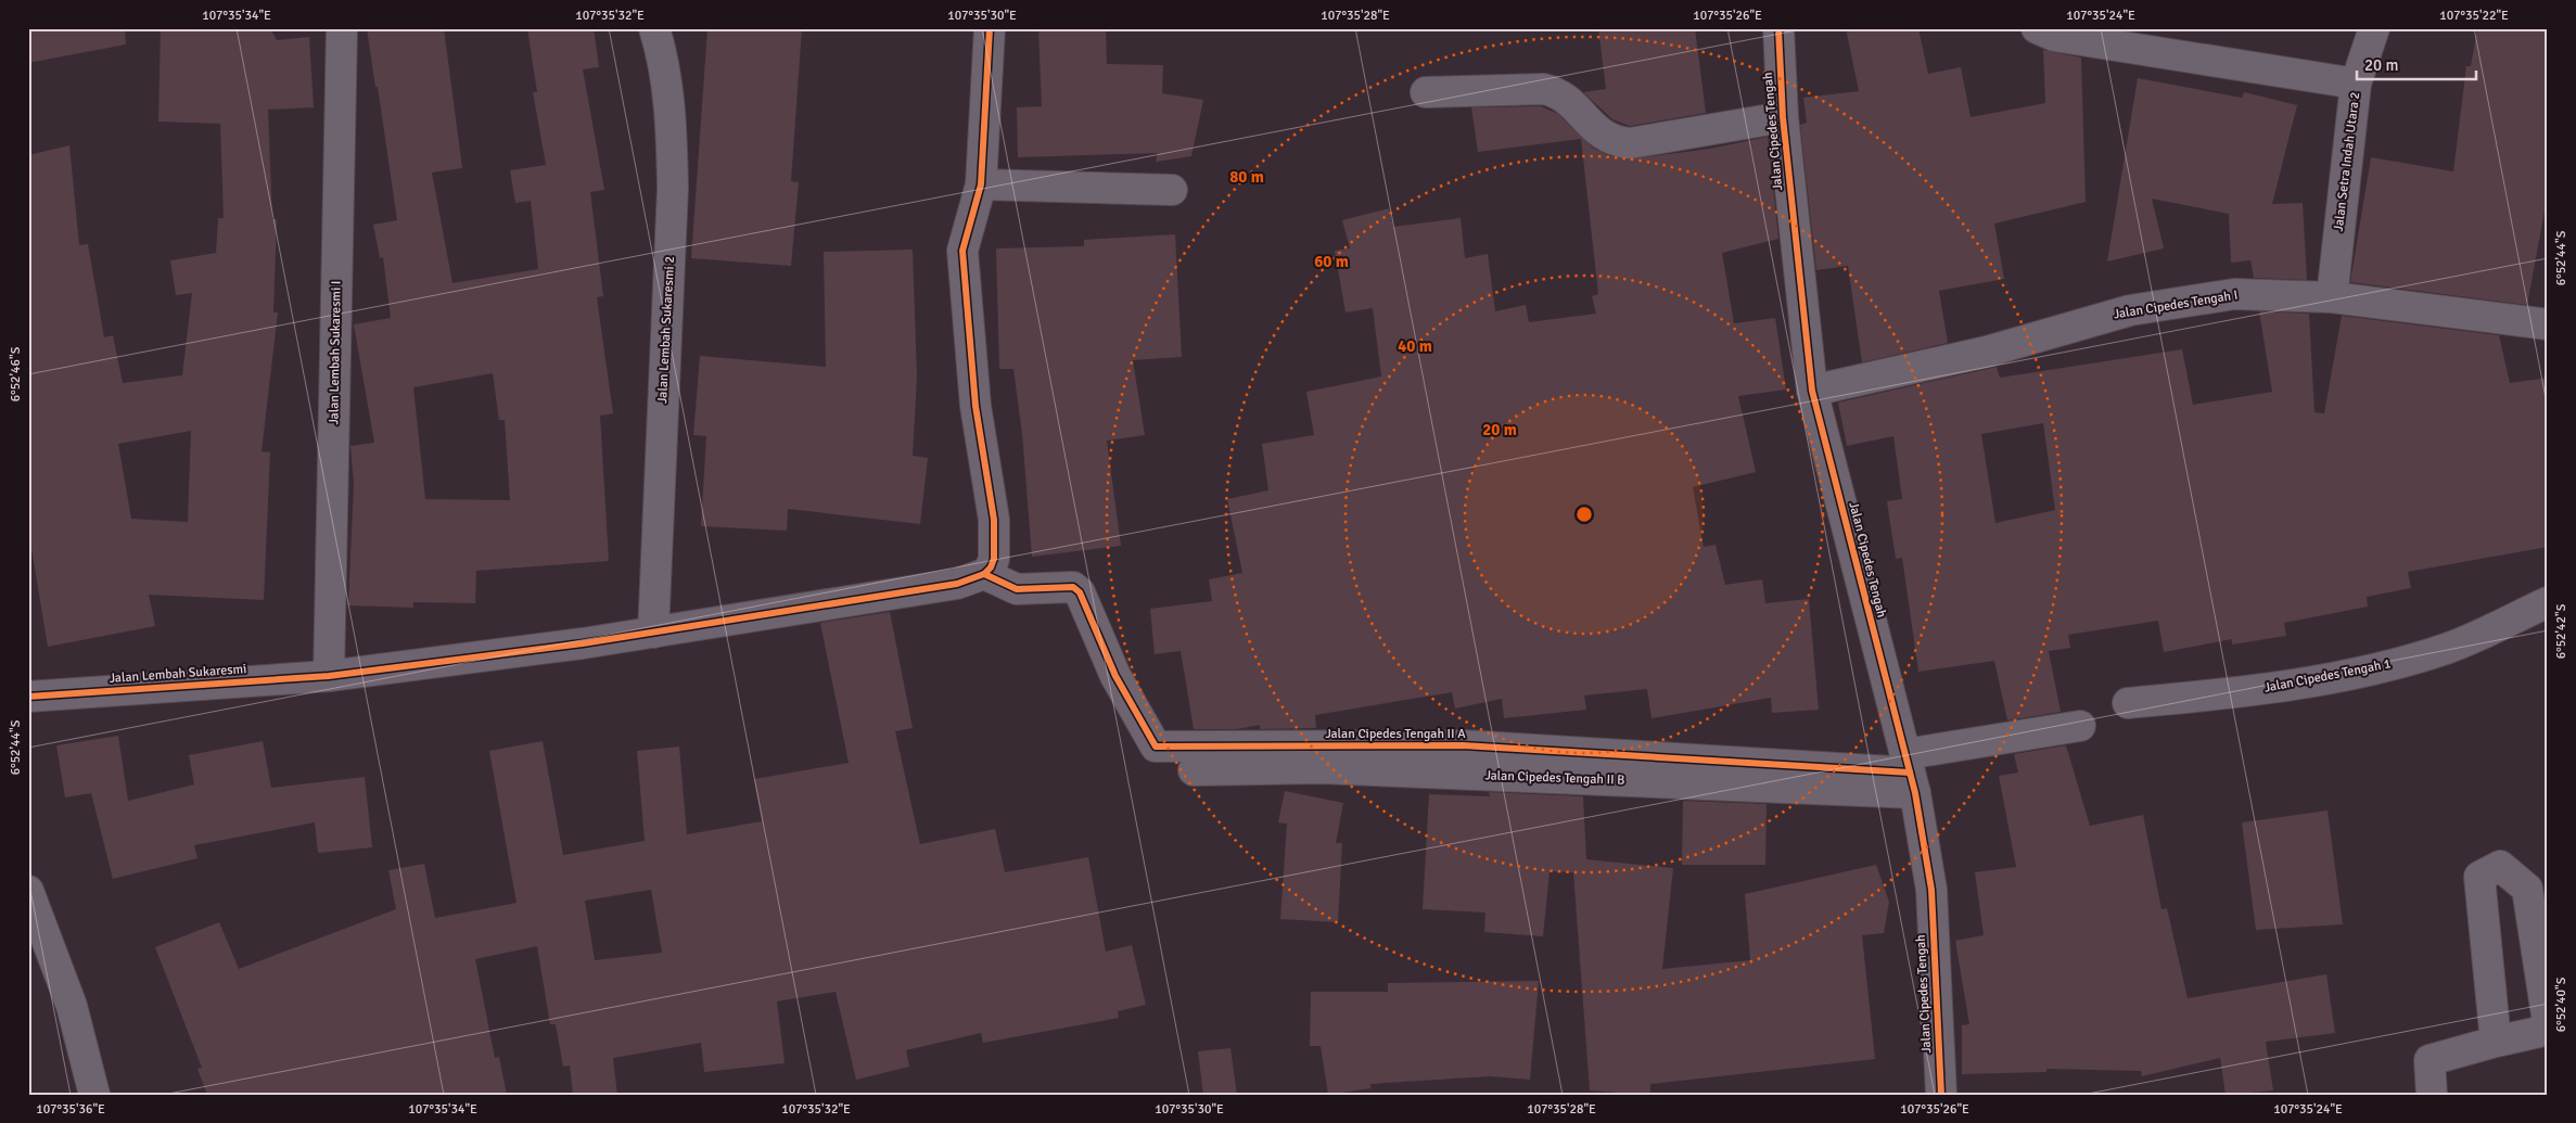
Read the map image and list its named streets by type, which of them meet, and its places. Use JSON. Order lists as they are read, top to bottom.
{
  "streets": {
    "street": [
      "Jalan Cipedes Tengah",
      "Jalan Setra Indah Utara 2",
      "Jalan Cipedes Tengah I",
      "Jalan Lembah Sukaresmi 2",
      "Jalan Lembah Sukaresmi I",
      "Jalan Lembah Sukaresmi",
      "Jalan Cipedes Tengah 1",
      "Jalan Cipedes Tengah II B"
    ],
    "cycle path": ["Jalan Cipedes Tengah II A"]
  },
  "crossings": [
    ["Jalan Cipedes Tengah", "Jalan Cipedes Tengah I"],
    ["Jalan Cipedes Tengah", "Jalan Cipedes Tengah II B"],
    ["Jalan Setra Indah Utara 2", "Jalan Cipedes Tengah I"],
    ["Jalan Lembah Sukaresmi 2", "Jalan Lembah Sukaresmi"],
    ["Jalan Lembah Sukaresmi I", "Jalan Lembah Sukaresmi"],
    ["Jalan Lembah Sukaresmi", "Jalan Cipedes Tengah II B"]
  ],
  "scale_bar": "20 m",
  "coordinates": [
    "107°35'34\"E",
    "107°35'32\"E",
    "107°35'30\"E",
    "107°35'28\"E",
    "107°35'26\"E",
    "107°35'24\"E",
    "107°35'22\"E",
    "6°52'44\"S",
    "6°52'46\"S",
    "6°52'42\"S",
    "6°52'40\"S",
    "107°35'36\"E"
  ],
  "rings": [
    "80 m",
    "60 m",
    "40 m",
    "20 m"
  ]
}
